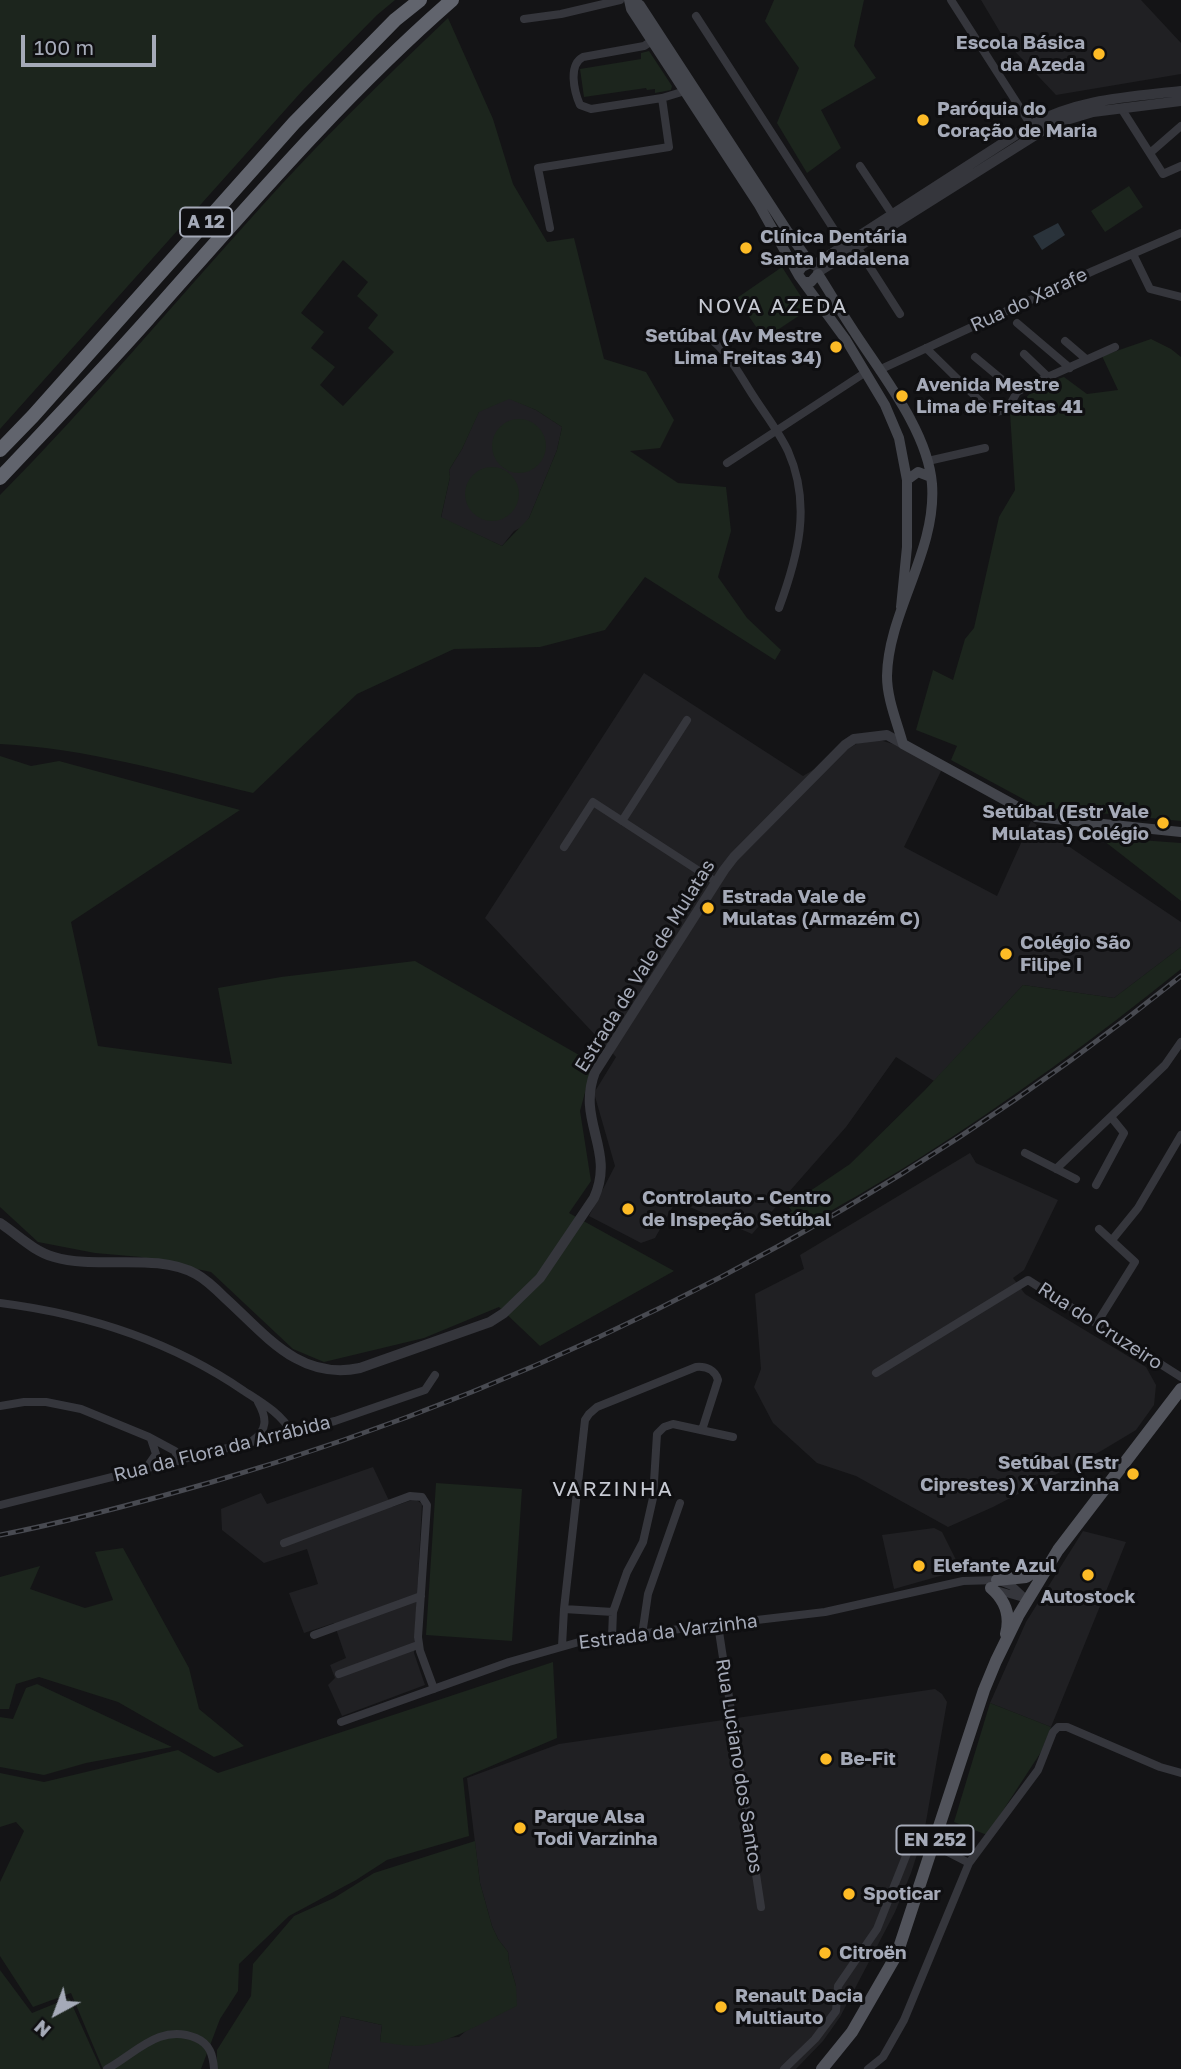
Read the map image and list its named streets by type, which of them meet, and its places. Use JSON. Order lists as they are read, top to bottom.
{
  "streets": {
    "highway": ["A 12"],
    "main road": ["Estrada de Vale de Mulatas", "EN 252"],
    "street": [
      "Rua do Xarafe",
      "Rua do Cruzeiro",
      "Rua da Flora da Arrábida",
      "Estrada da Varzinha",
      "Rua Luciano dos Santos"
    ]
  },
  "crossings": [
    ["Estrada da Varzinha", "Rua Luciano dos Santos"]
  ],
  "districts": ["NOVA AZEDA", "VARZINHA"],
  "places": [
    "Escola Básica da Azeda",
    "Paróquia do Coração de Maria",
    "Clínica Dentária Santa Madalena",
    "Setúbal (Av Mestre Lima Freitas 34)",
    "Avenida Mestre Lima de Freitas 41",
    "Setúbal (Estr Vale Mulatas) Colégio",
    "Estrada Vale de Mulatas (Armazém C)",
    "Colégio São Filipe I",
    "Controlauto - Centro de Inspeção Setúbal",
    "Setúbal (Estr Ciprestes) X Varzinha",
    "Elefante Azul",
    "Autostock",
    "Be-Fit",
    "Parque Alsa Todi Varzinha",
    "Spoticar",
    "Citroën",
    "Renault Dacia Multiauto"
  ],
  "scale_bar": "100 m",
  "north": "bottom left"
}
